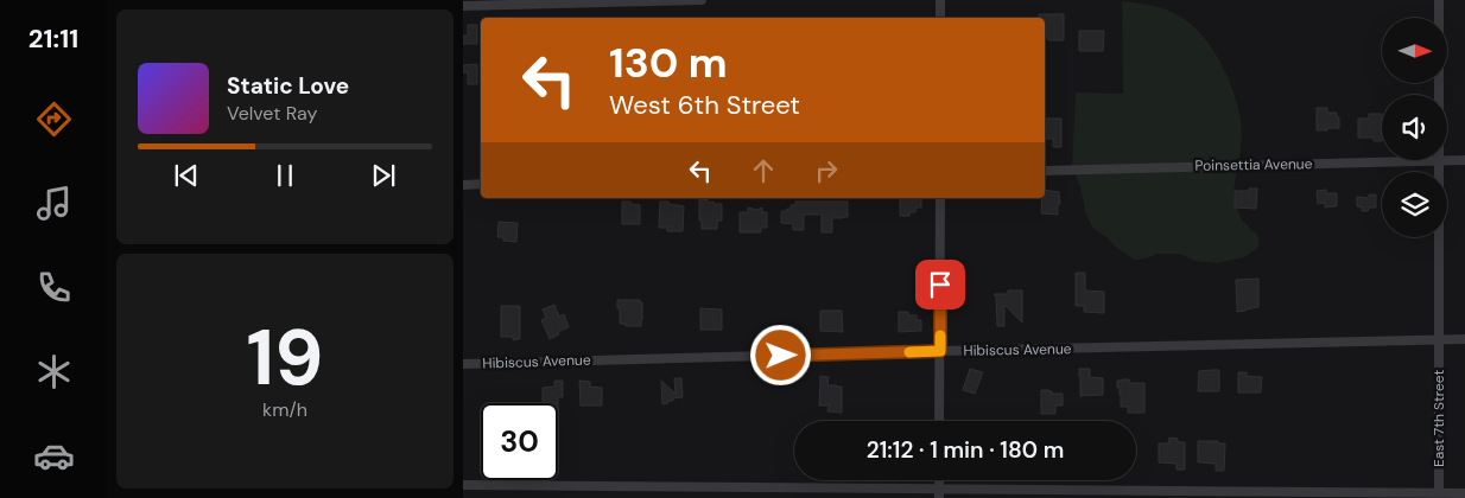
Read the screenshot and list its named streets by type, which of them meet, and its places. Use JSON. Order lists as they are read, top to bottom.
{
  "streets": {
    "street": ["Poinsettia Avenue", "Hibiscus Avenue", "East 7th Street"]
  },
  "crossings": [
    ["Poinsettia Avenue", "East 7th Street"],
    ["Hibiscus Avenue", "East 7th Street"]
  ],
  "north": "right",
  "page": {
    "tabs": "21:11",
    "turn": ["130 m", "West 6th Street"],
    "song": ["Static Love", "Velvet Ray"],
    "tile": ["19", "km/h"],
    "limit": "30",
    "trip": "21:12 · 1 min · 180 m"
  }
}
